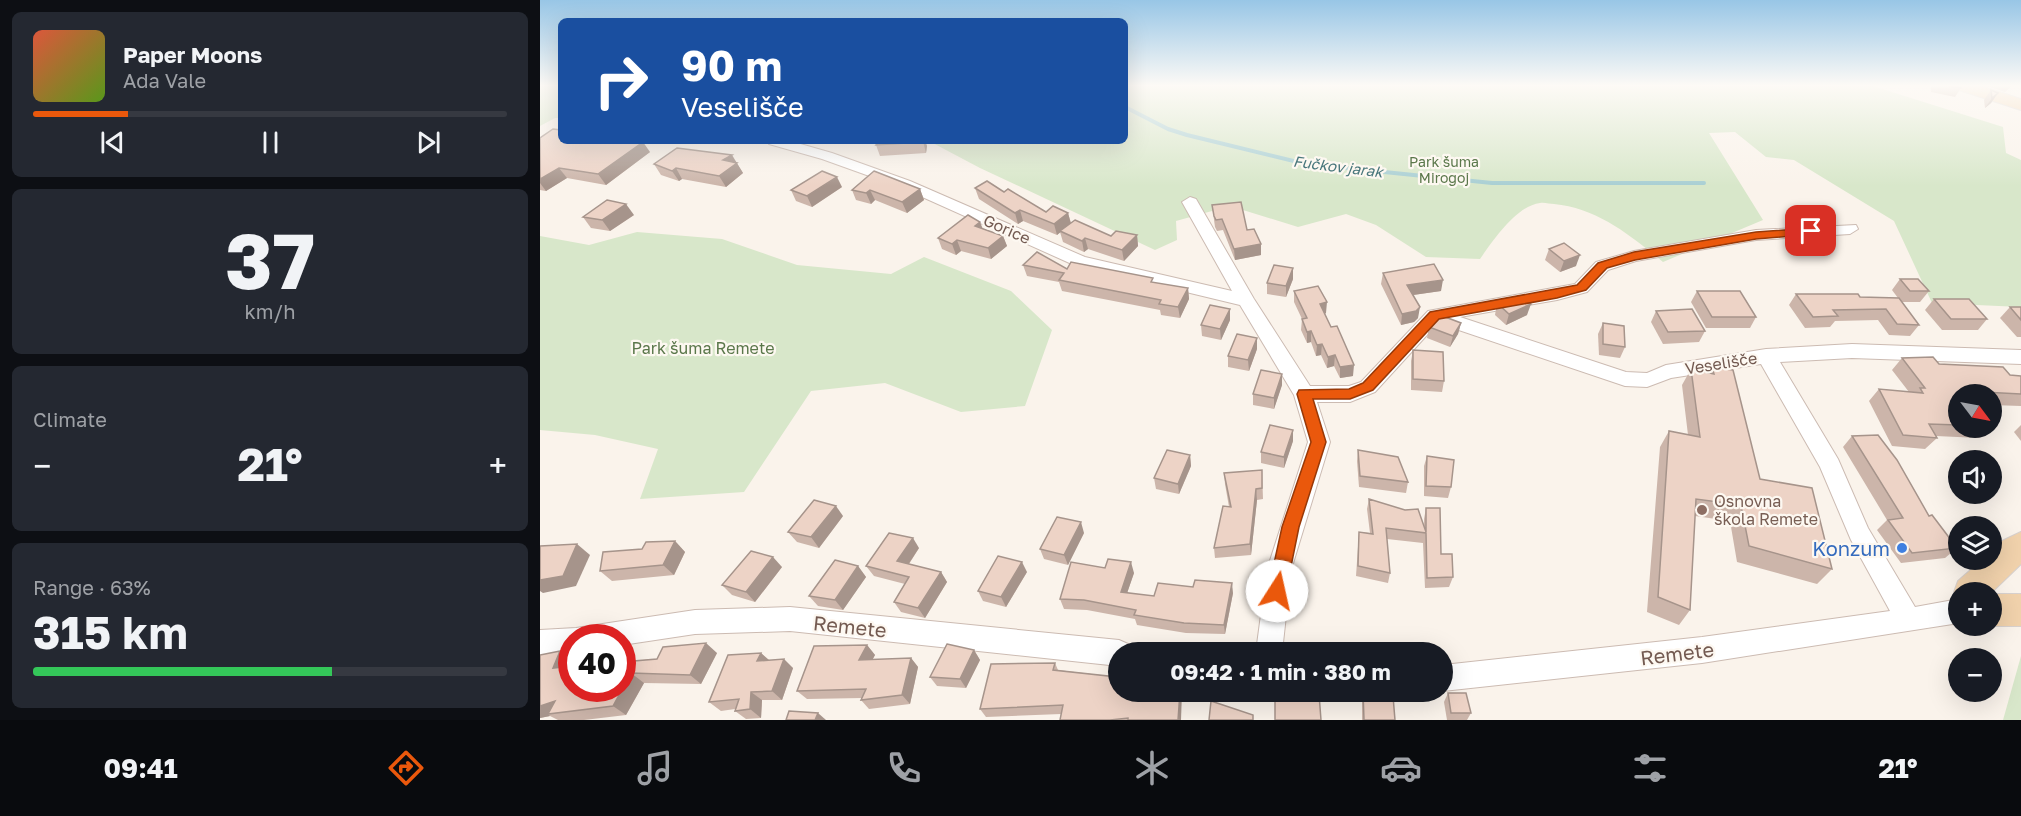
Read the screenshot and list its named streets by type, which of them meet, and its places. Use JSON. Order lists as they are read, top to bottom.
{
  "streets": {
    "street": ["Gorice", "Veselišče", "Remete"]
  },
  "water": ["Fučkov jarak"],
  "parks": ["Park šuma Mirogoj", "Park šuma Remete"],
  "places": ["Osnovna škola Remete", "Konzum"],
  "north": "bottom right",
  "page": {
    "turn": ["90 m", "Veselišče"],
    "song": ["Paper Moons", "Ada Vale"],
    "tile": [
      ["37", "km/h"],
      "Climate",
      ["Range · 63%", "315 km"]
    ],
    "map_buttons": ["+", "−"],
    "heat": ["−", "21°", "+"],
    "limit": "40",
    "trip": "09:42 · 1 min · 380 m",
    "tabs": ["09:41", "21°"]
  }
}
